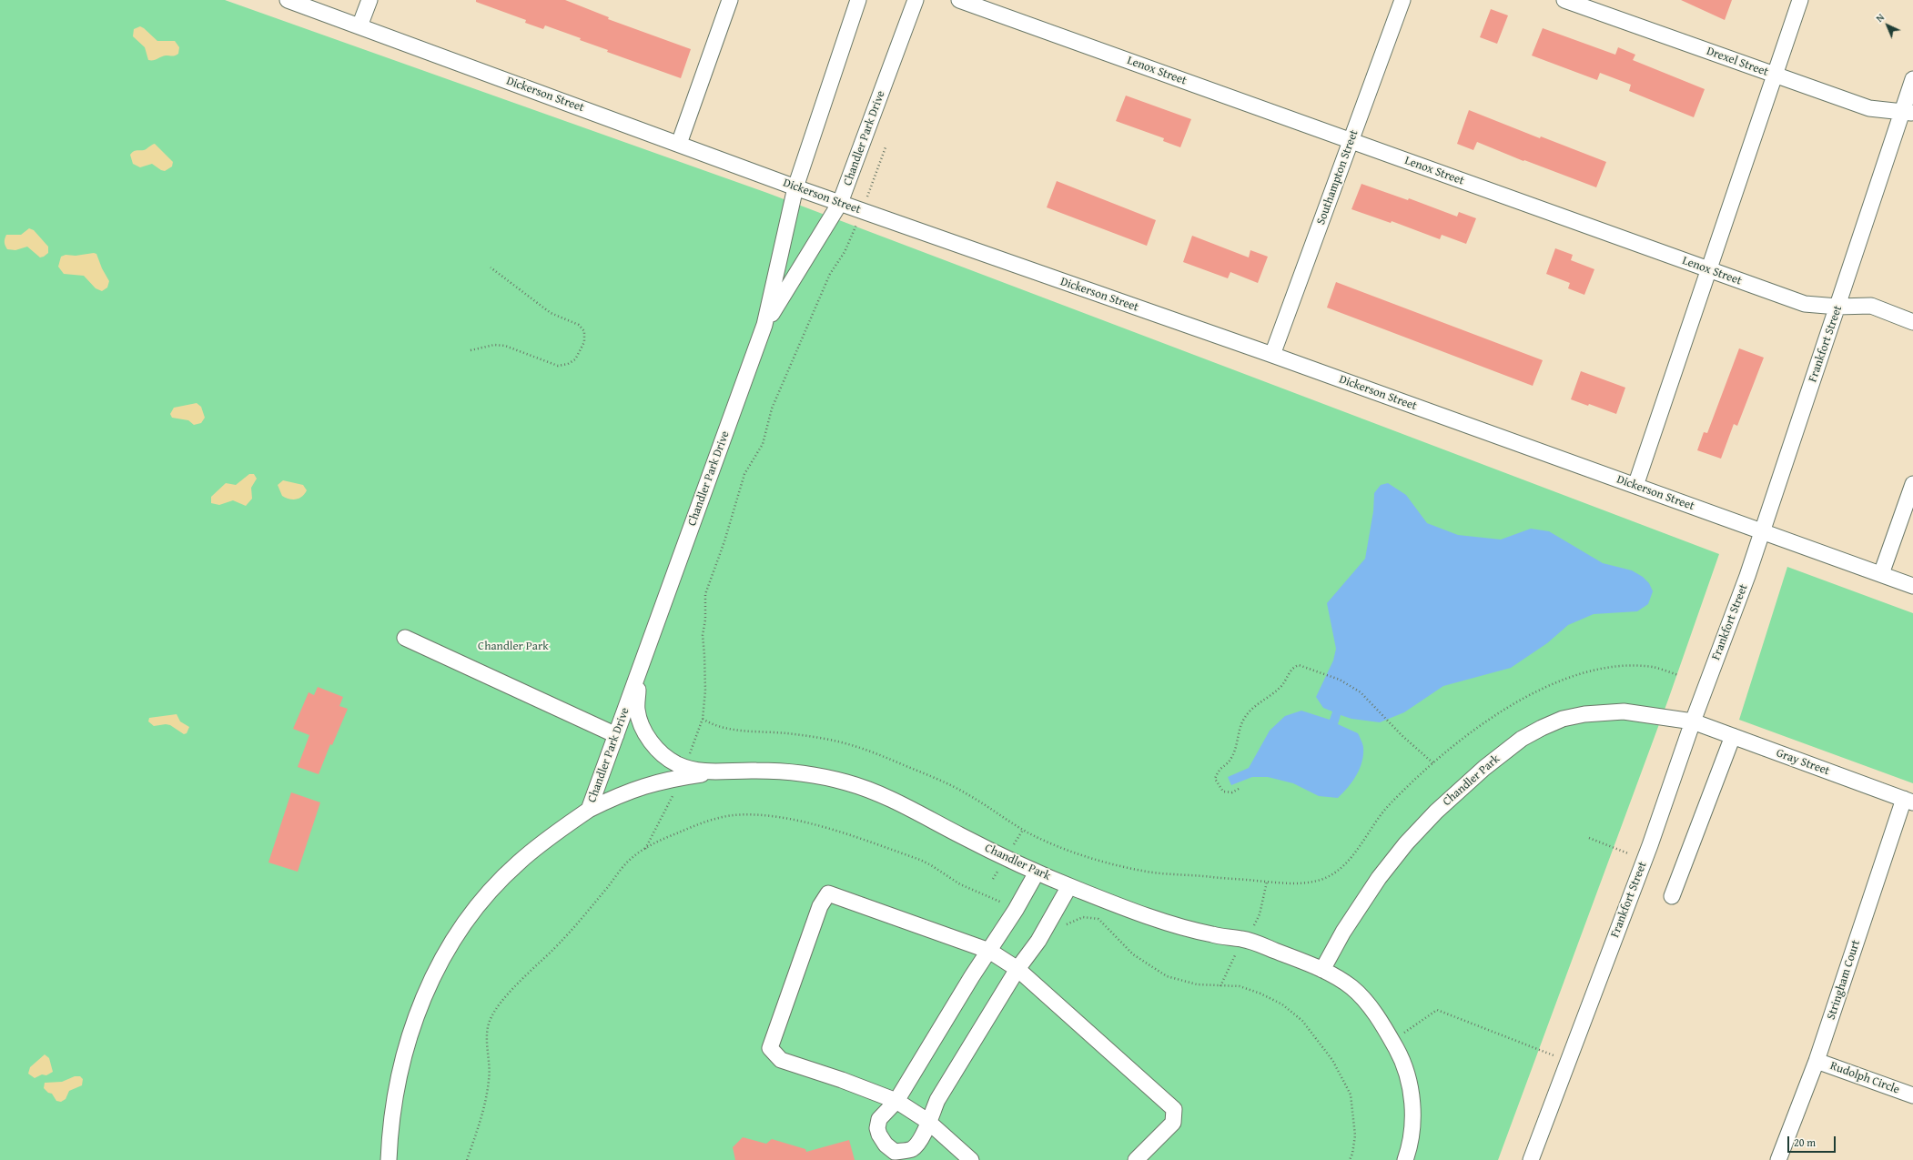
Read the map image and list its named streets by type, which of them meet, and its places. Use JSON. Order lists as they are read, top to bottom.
{
  "streets": {
    "street": [
      "Drexel Street",
      "Lenox Street",
      "Dickerson Street",
      "Chandler Park Drive",
      "Southampton Street",
      "Frankfort Street",
      "Gray Street",
      "Chandler Park",
      "Stringham Court",
      "Rudolph Circle"
    ]
  },
  "crossings": [
    ["Drexel Street", "Frankfort Street"],
    ["Lenox Street", "Southampton Street"],
    ["Lenox Street", "Frankfort Street"],
    ["Dickerson Street", "Chandler Park Drive"],
    ["Dickerson Street", "Southampton Street"],
    ["Dickerson Street", "Frankfort Street"],
    ["Chandler Park Drive", "Chandler Park"],
    ["Frankfort Street", "Gray Street"],
    ["Frankfort Street", "Chandler Park"],
    ["Gray Street", "Chandler Park"],
    ["Gray Street", "Stringham Court"],
    ["Stringham Court", "Rudolph Circle"]
  ],
  "parks": ["Chandler Park"],
  "scale_bar": "20 m",
  "north": "top left"
}
